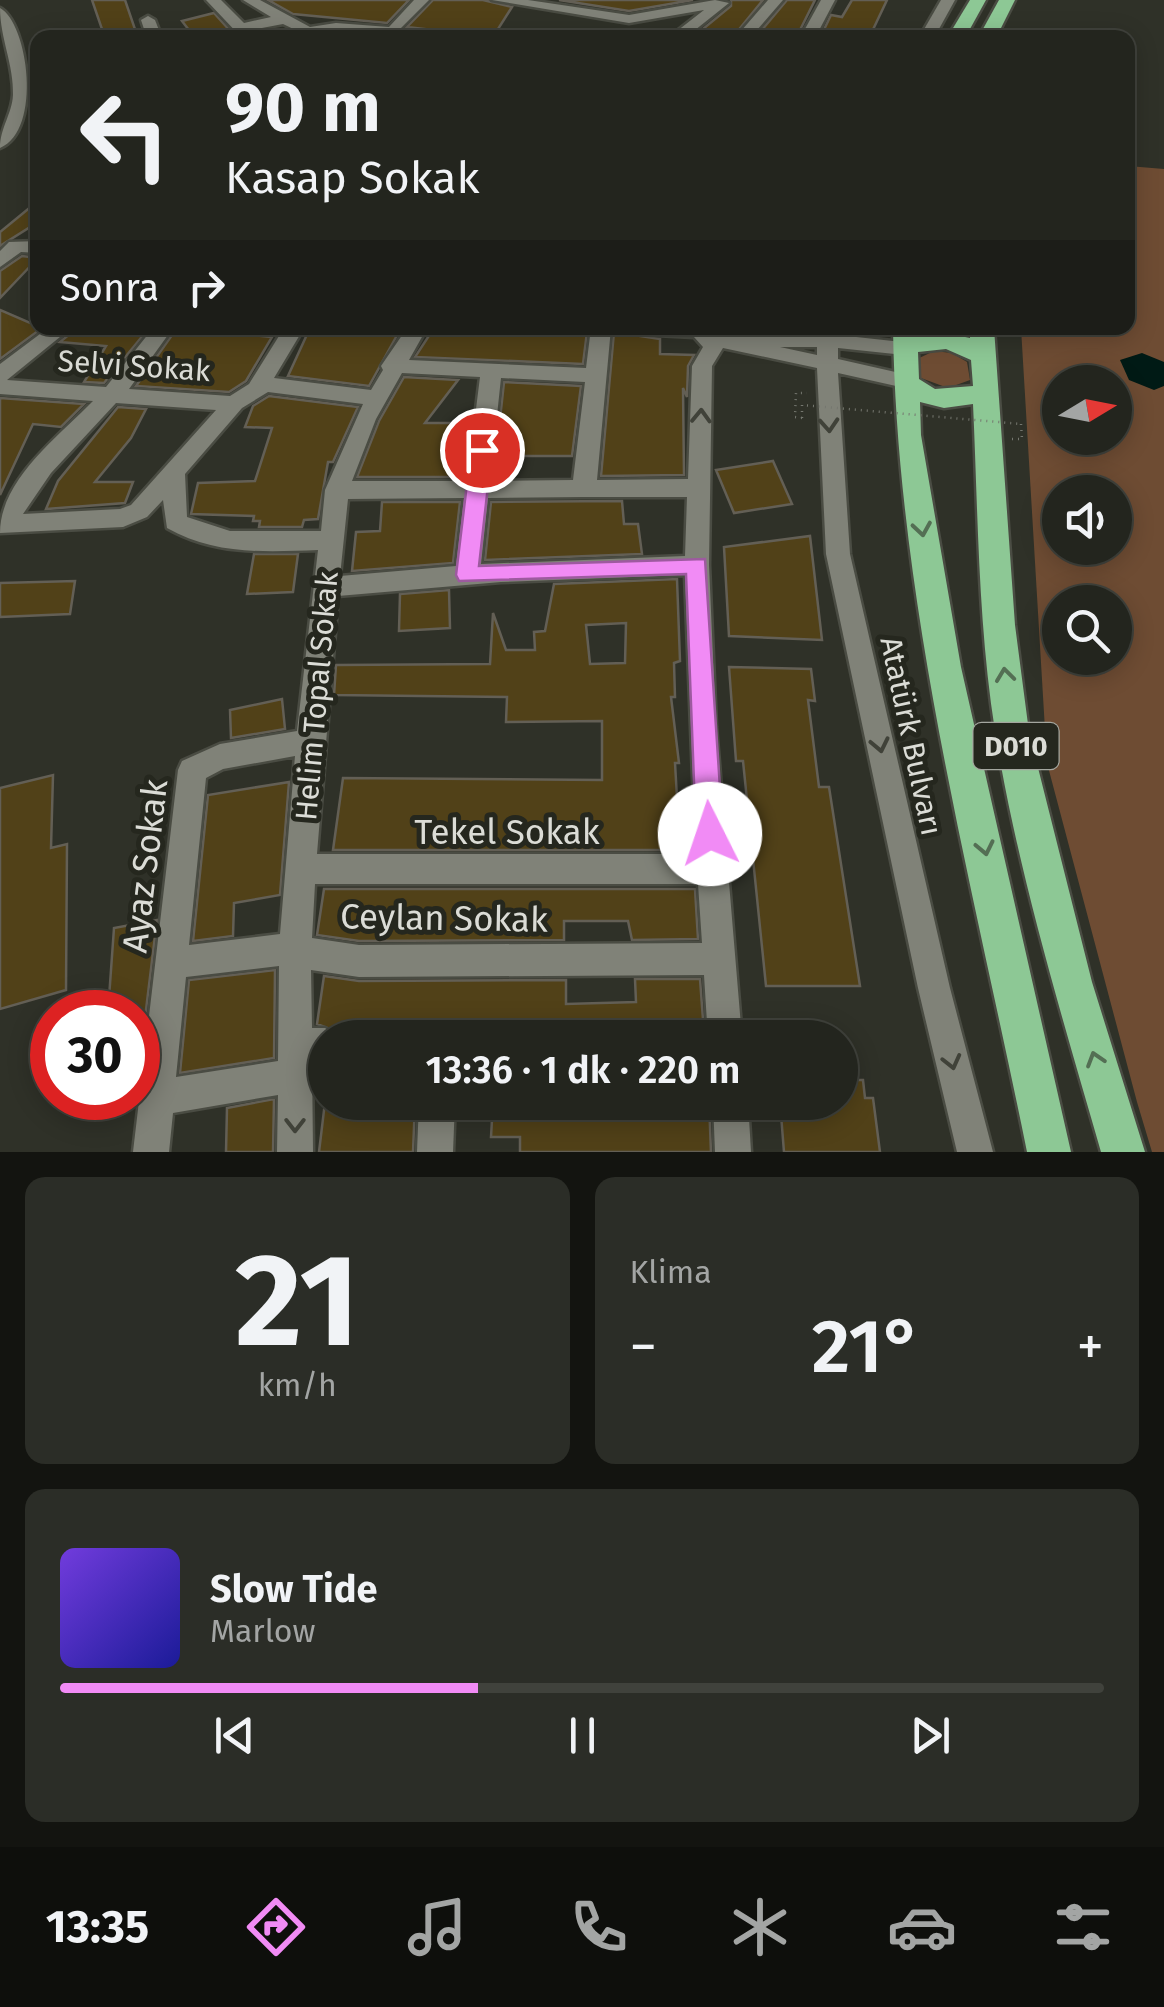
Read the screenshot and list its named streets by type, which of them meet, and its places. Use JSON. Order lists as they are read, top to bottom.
{
  "streets": {
    "highway": ["D010"],
    "street": [
      "Selvi Sokak",
      "Helim Topal Sokak",
      "Atatürk Bulvarı",
      "Tekel Sokak",
      "Ayaz Sokak",
      "Ceylan Sokak"
    ]
  },
  "crossings": [
    ["Helim Topal Sokak", "Tekel Sokak"],
    ["Helim Topal Sokak", "Ayaz Sokak"],
    ["Helim Topal Sokak", "Ceylan Sokak"],
    ["Ayaz Sokak", "Ceylan Sokak"]
  ],
  "north": "right",
  "page": {
    "turn": ["90 m", "Kasap Sokak"],
    "then": "Sonra",
    "limit": "30",
    "trip": "13:36 · 1 dk · 220 m",
    "tile": [
      ["21", "km/h"],
      "Klima"
    ],
    "heat": ["−", "21°", "+"],
    "song": ["Slow Tide", "Marlow"],
    "tabs": "13:35"
  }
}
